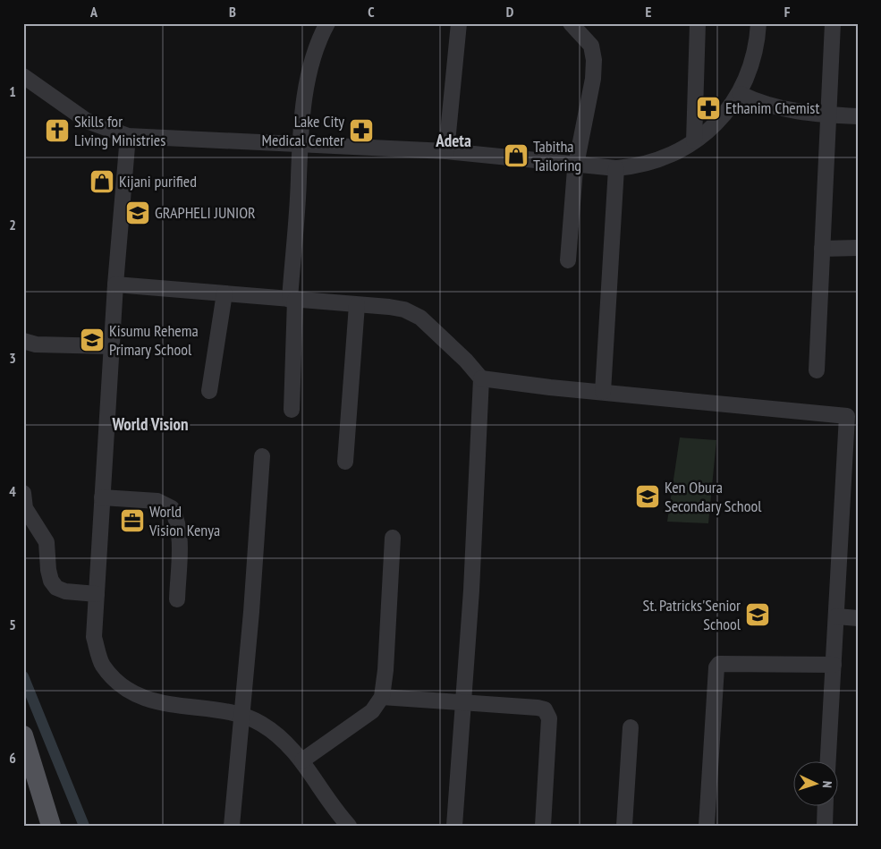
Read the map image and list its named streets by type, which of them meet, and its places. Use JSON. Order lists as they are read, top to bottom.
{
  "districts": ["Adeta", "World Vision"],
  "places": {
    "pharmacy": ["Ethanim Chemist", "Lake City Medical Center"],
    "church": ["Skills for Living Ministries"],
    "shop": ["Tabitha Tailoring", "Kijani purified"],
    "school or university": [
      "GRAPHELI JUNIOR",
      "Kisumu Rehema Primary School",
      "Ken Obura Secondary School",
      "St. Patricks'Senior School"
    ],
    "office": ["World Vision Kenya"]
  },
  "north": "right",
  "grid": {
    "columns": [
      "A",
      "B",
      "C",
      "D",
      "E",
      "F"
    ],
    "rows": [
      "1",
      "2",
      "3",
      "4",
      "5",
      "6"
    ]
  }
}
